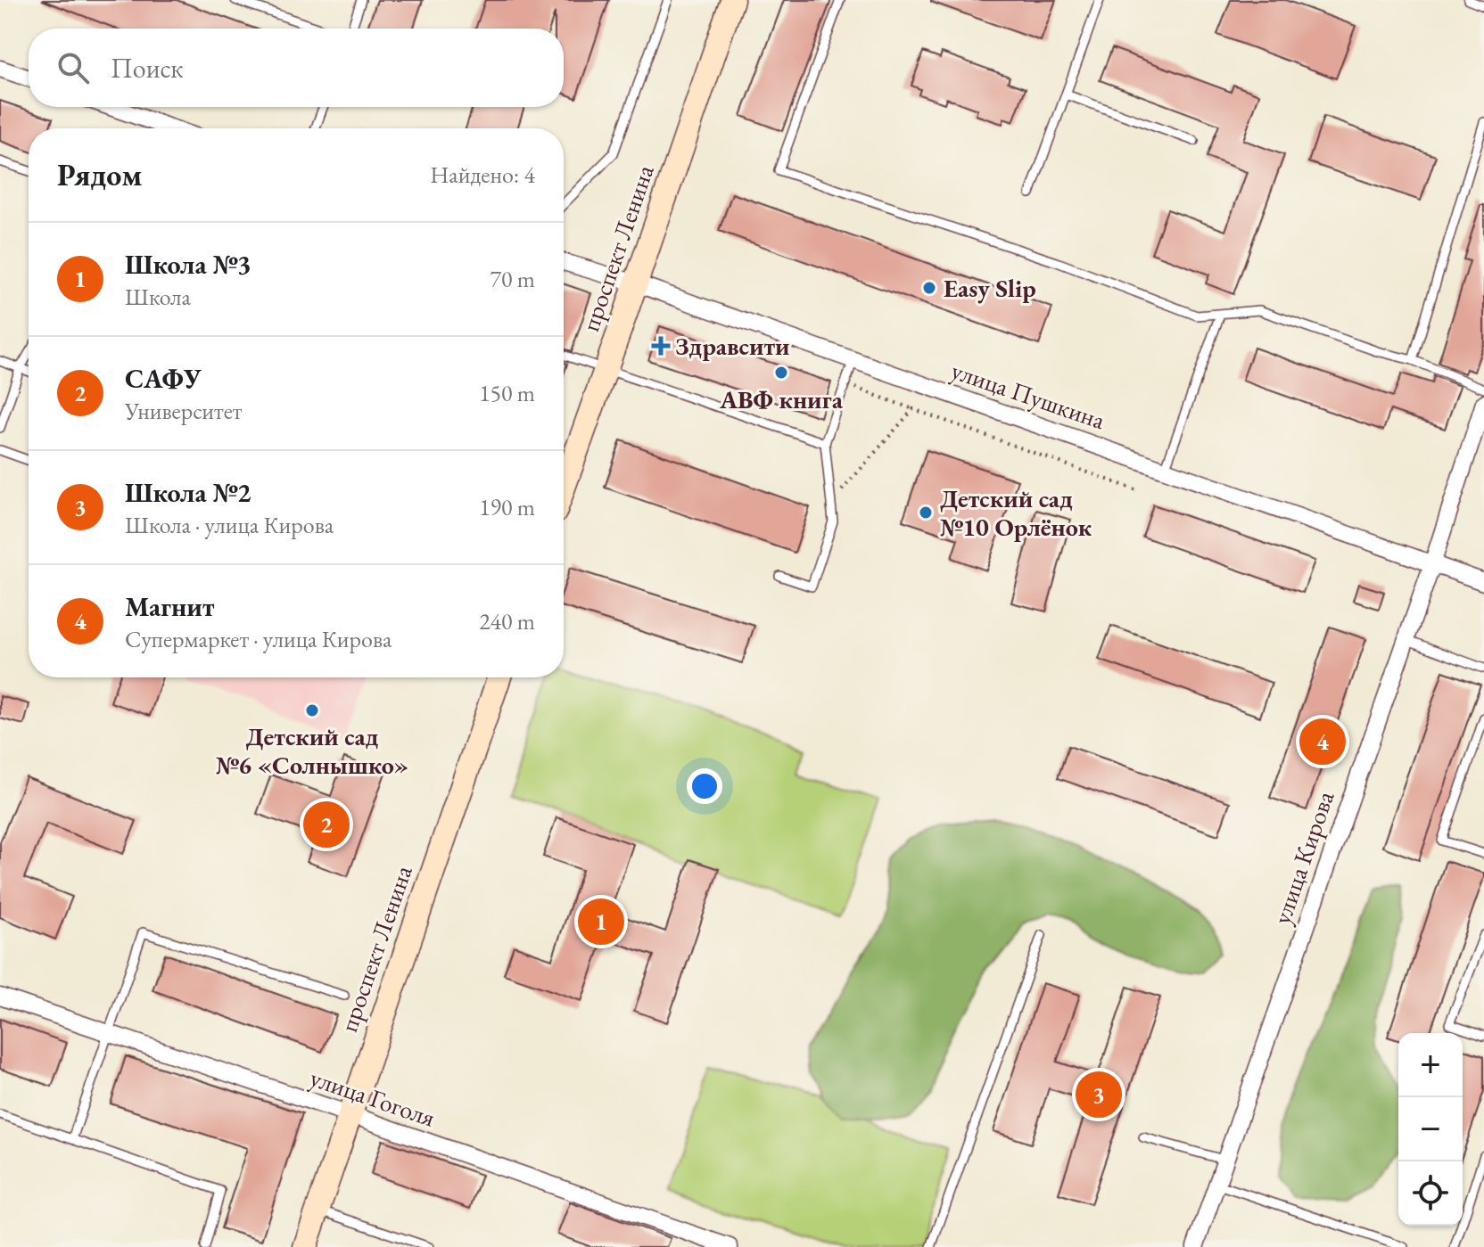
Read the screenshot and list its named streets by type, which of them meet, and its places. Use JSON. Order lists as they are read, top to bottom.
{
  "streets": {
    "street": [
      "проспект Ленина",
      "улица Пушкина",
      "улица Кирова",
      "улица Гоголя"
    ]
  },
  "crossings": [
    ["проспект Ленина", "улица Пушкина"],
    ["проспект Ленина", "улица Гоголя"],
    ["улица Пушкина", "улица Кирова"]
  ],
  "places": {
    "other": [
      "Easy Slip",
      "АВФ книга",
      "Детский сад №10 Орлёнок",
      "Детский сад №6 «Солнышко»"
    ],
    "health": ["Здравсити"]
  },
  "page": {
    "search": "Поиск",
    "heading": ["Рядом", "Найдено: 4"],
    "list": [
      {
        "mark": "1",
        "name": "Школа №3",
        "note": "Школа",
        "value": "70 m"
      },
      {
        "mark": "2",
        "name": "САФУ",
        "note": "Университет",
        "value": "150 m"
      },
      {
        "mark": "3",
        "name": "Школа №2",
        "note": "Школа · улица Кирова",
        "value": "190 m"
      },
      {
        "mark": "4",
        "name": "Магнит",
        "note": "Супермаркет · улица Кирова",
        "value": "240 m"
      }
    ],
    "pins": [
      "4",
      "2",
      "1",
      "3"
    ],
    "map_buttons": ["+", "−"]
  }
}
